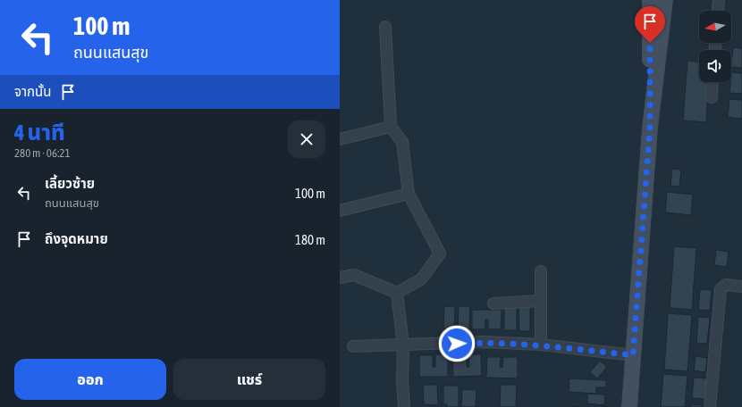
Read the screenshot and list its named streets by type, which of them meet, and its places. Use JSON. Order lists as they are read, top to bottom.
{
  "north": "left",
  "page": {
    "turn": ["100 m", "ถนนแสนสุข"],
    "then": "จากนั้น",
    "heading": ["4 นาที", "280 m · 06:21"],
    "list": [
      {
        "name": "เลี้ยวซ้าย",
        "note": "ถนนแสนสุข",
        "value": "100 m"
      },
      {
        "name": "ถึงจุดหมาย",
        "value": "180 m"
      }
    ],
    "buttons": ["ออก", "แชร์"]
  }
}
